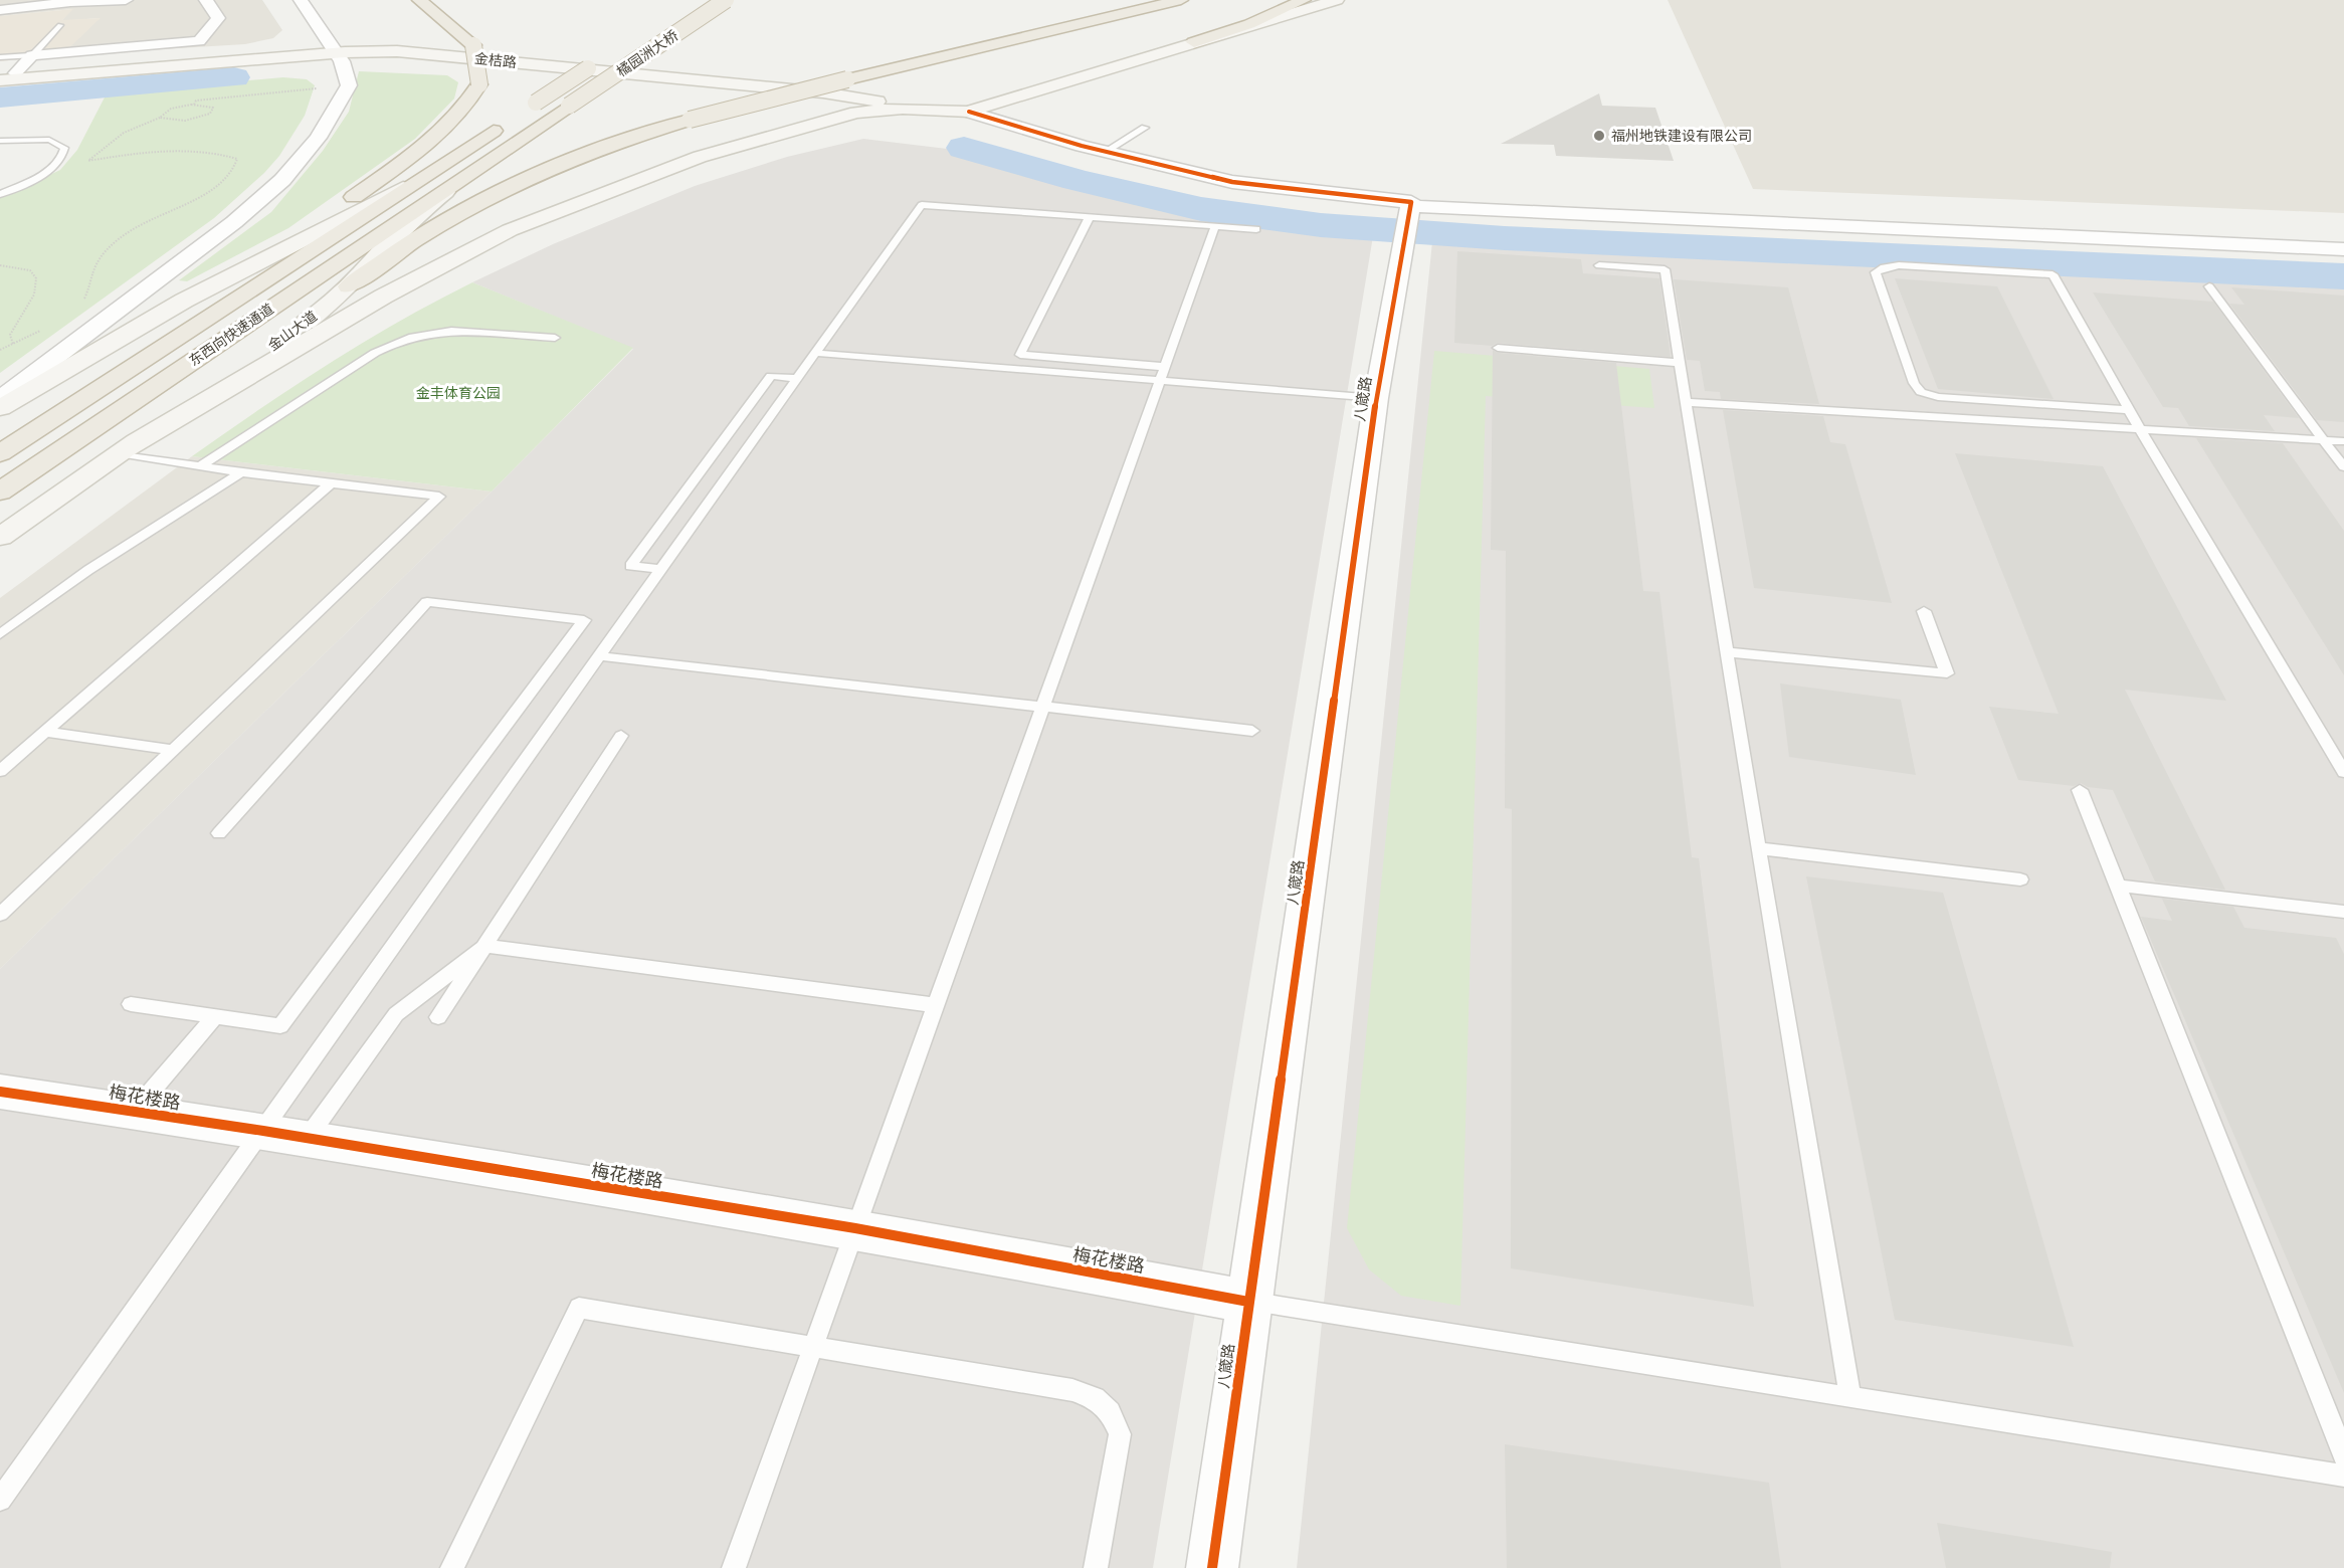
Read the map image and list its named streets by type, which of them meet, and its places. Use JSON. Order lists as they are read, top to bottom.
{
  "streets": {
    "highway": ["橘园洲大桥", "金山大道", "东西向快速通道"],
    "main road": ["金桔路"],
    "street": ["八箴路", "梅花楼路"]
  },
  "crossings": [
    ["橘园洲大桥", "金山大道"],
    ["金山大道", "东西向快速通道"],
    ["八箴路", "梅花楼路"]
  ],
  "parks": ["金丰体育公园"],
  "places": ["福州地铁建设有限公司"]
}
